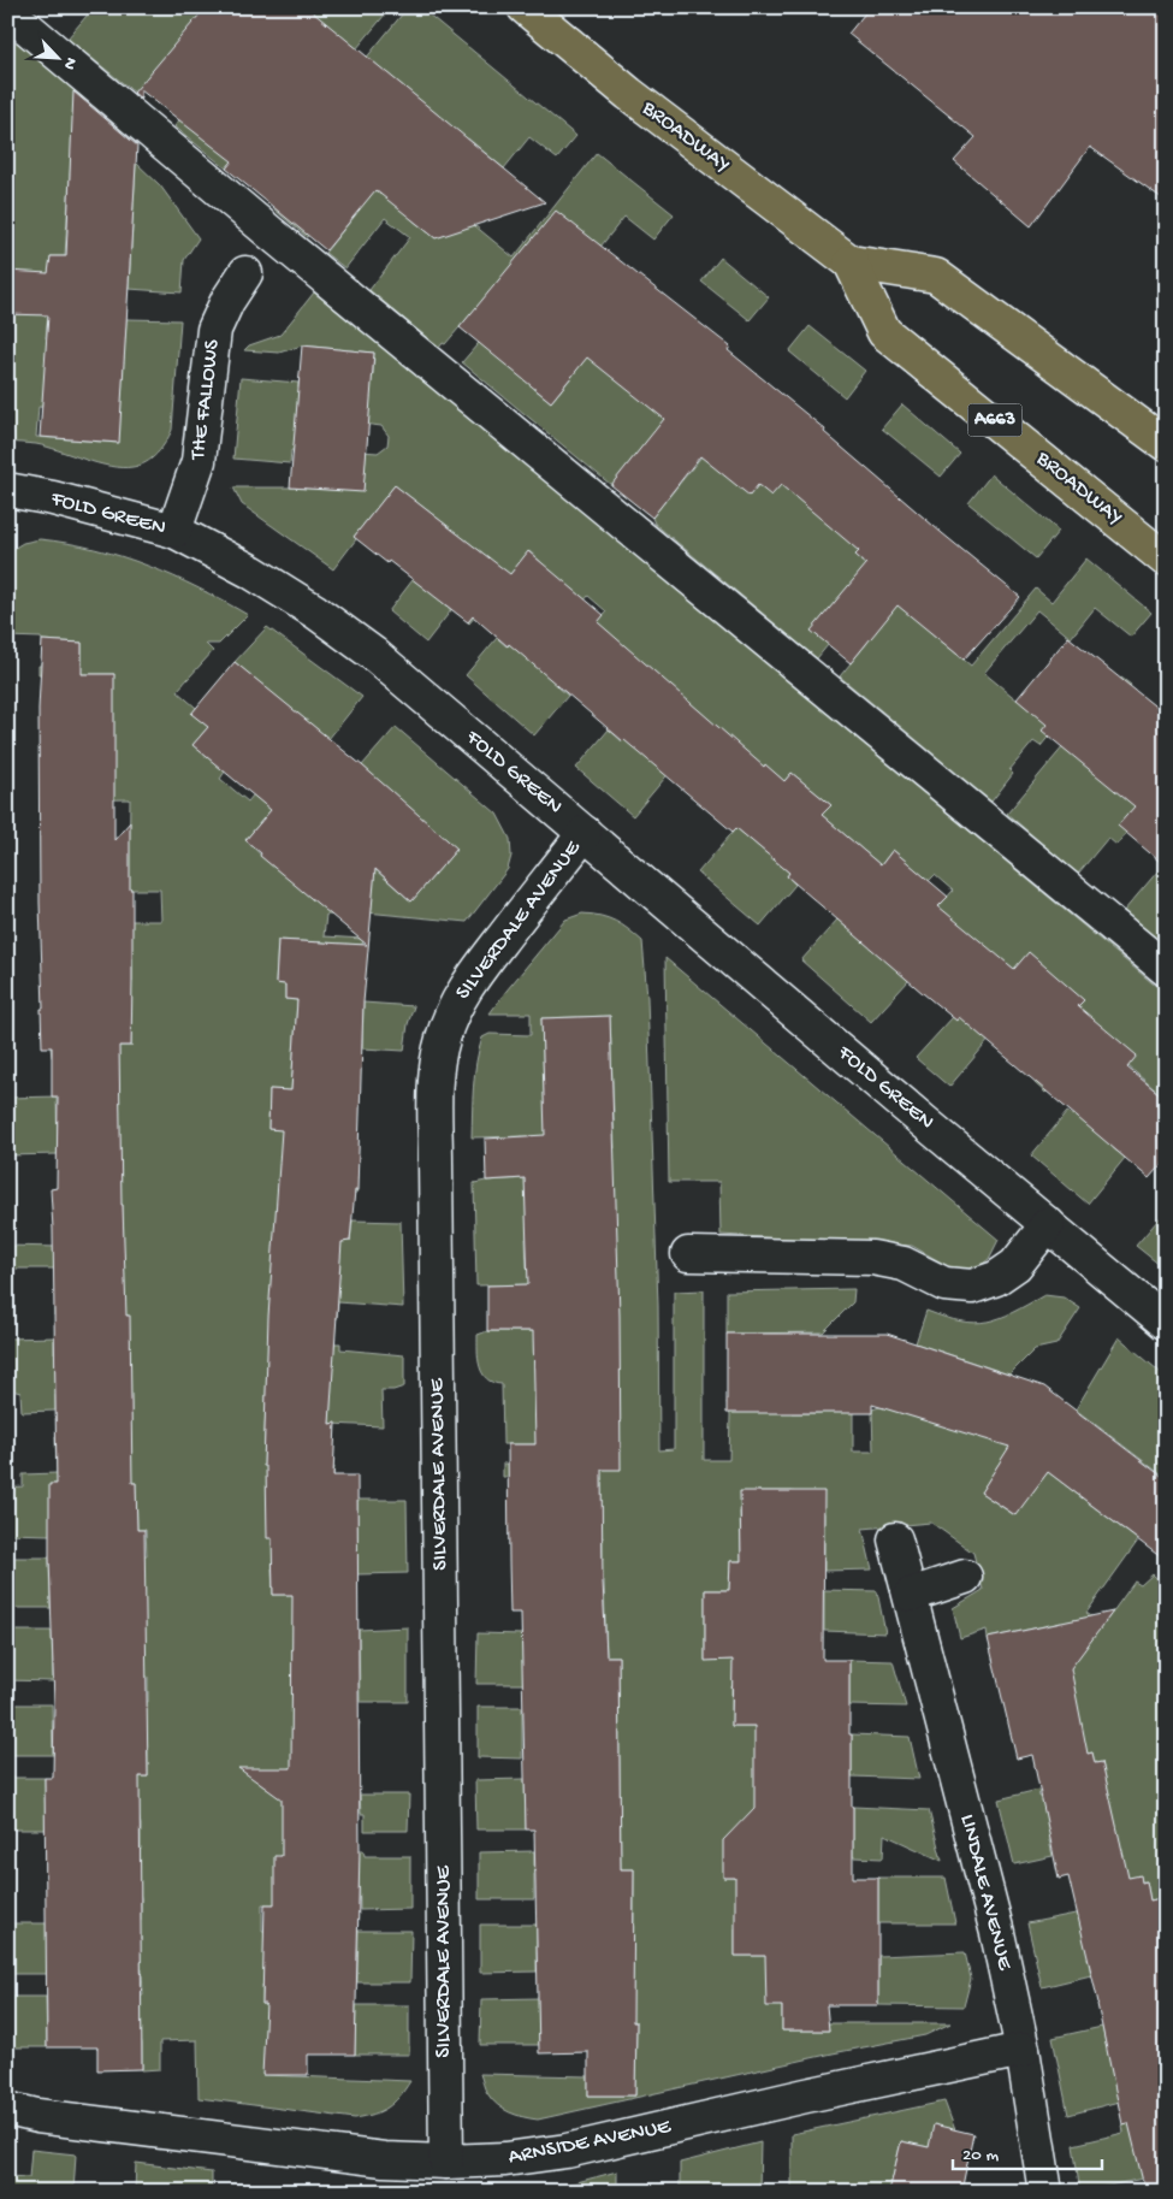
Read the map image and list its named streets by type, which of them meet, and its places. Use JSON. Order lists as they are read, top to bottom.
{
  "streets": {
    "highway": ["BROADWAY", "A663"],
    "street": [
      "THE FALLOWS",
      "FOLD GREEN",
      "SILVERDALE AVENUE",
      "LINDALE AVENUE",
      "ARNSIDE AVENUE"
    ]
  },
  "crossings": [
    ["THE FALLOWS", "FOLD GREEN"],
    ["FOLD GREEN", "SILVERDALE AVENUE"],
    ["SILVERDALE AVENUE", "ARNSIDE AVENUE"],
    ["LINDALE AVENUE", "ARNSIDE AVENUE"]
  ],
  "scale_bar": "20 m",
  "north": "bottom right"
}
